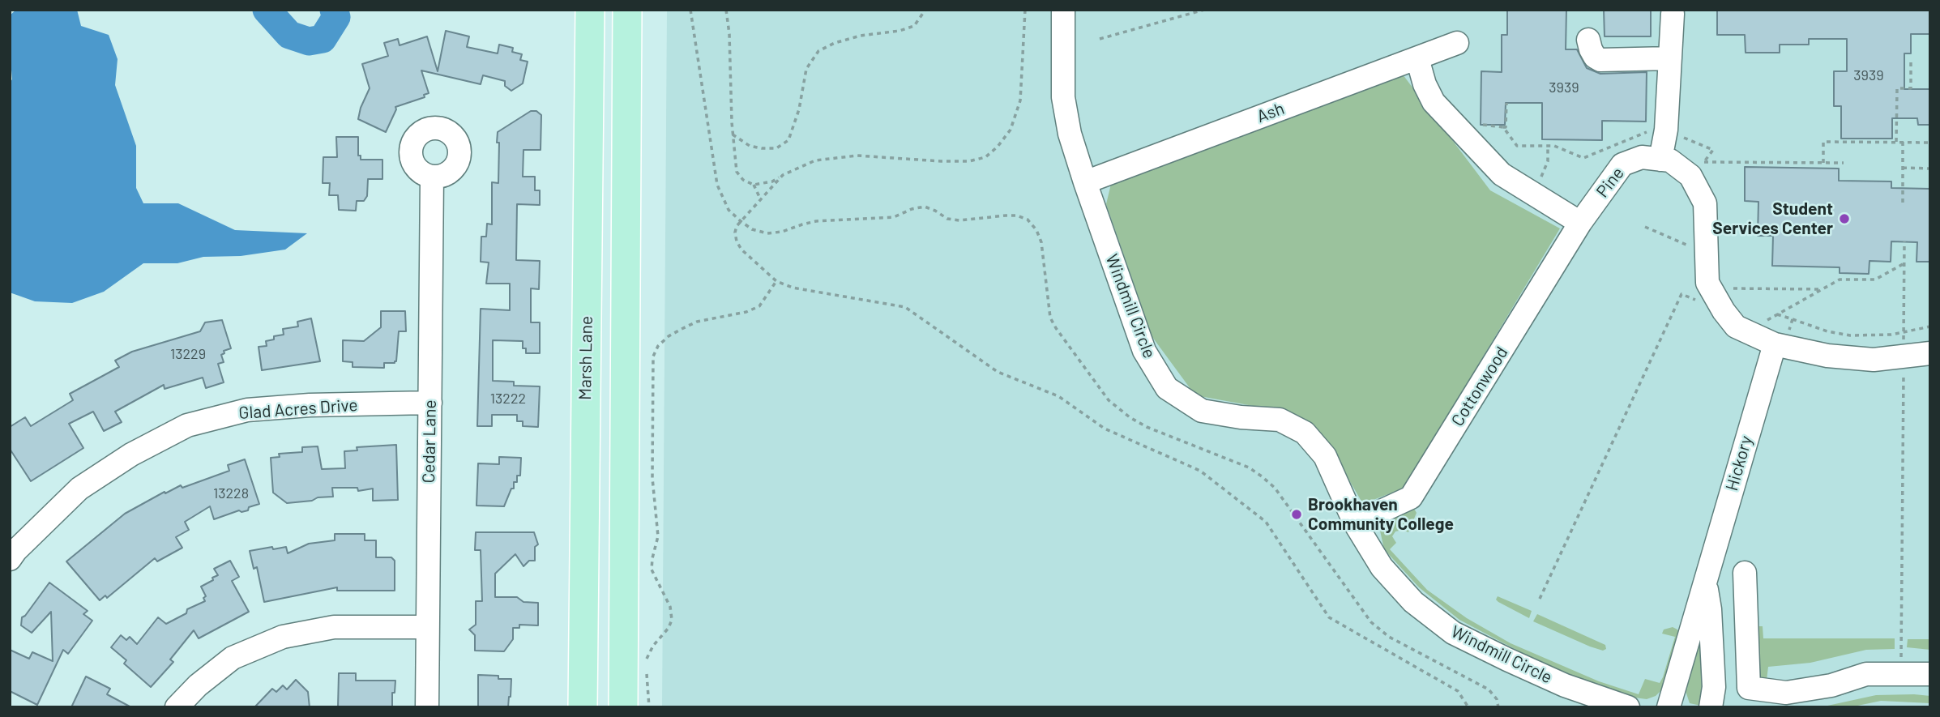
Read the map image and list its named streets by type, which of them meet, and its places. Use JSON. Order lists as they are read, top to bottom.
{
  "streets": {
    "main road": ["Marsh Lane"],
    "street": [
      "Ash",
      "Pine",
      "Windmill Circle",
      "Cottonwood",
      "Glad Acres Drive",
      "Cedar Lane",
      "Hickory"
    ]
  },
  "crossings": [
    ["Ash", "Windmill Circle"],
    ["Pine", "Cottonwood"],
    ["Pine", "Hickory"],
    ["Windmill Circle", "Cottonwood"],
    ["Glad Acres Drive", "Cedar Lane"]
  ],
  "places": ["Student Services Center", "Brookhaven Community College"],
  "house_numbers": [
    "3939",
    "3939",
    "13229",
    "13222",
    "13228"
  ]
}
